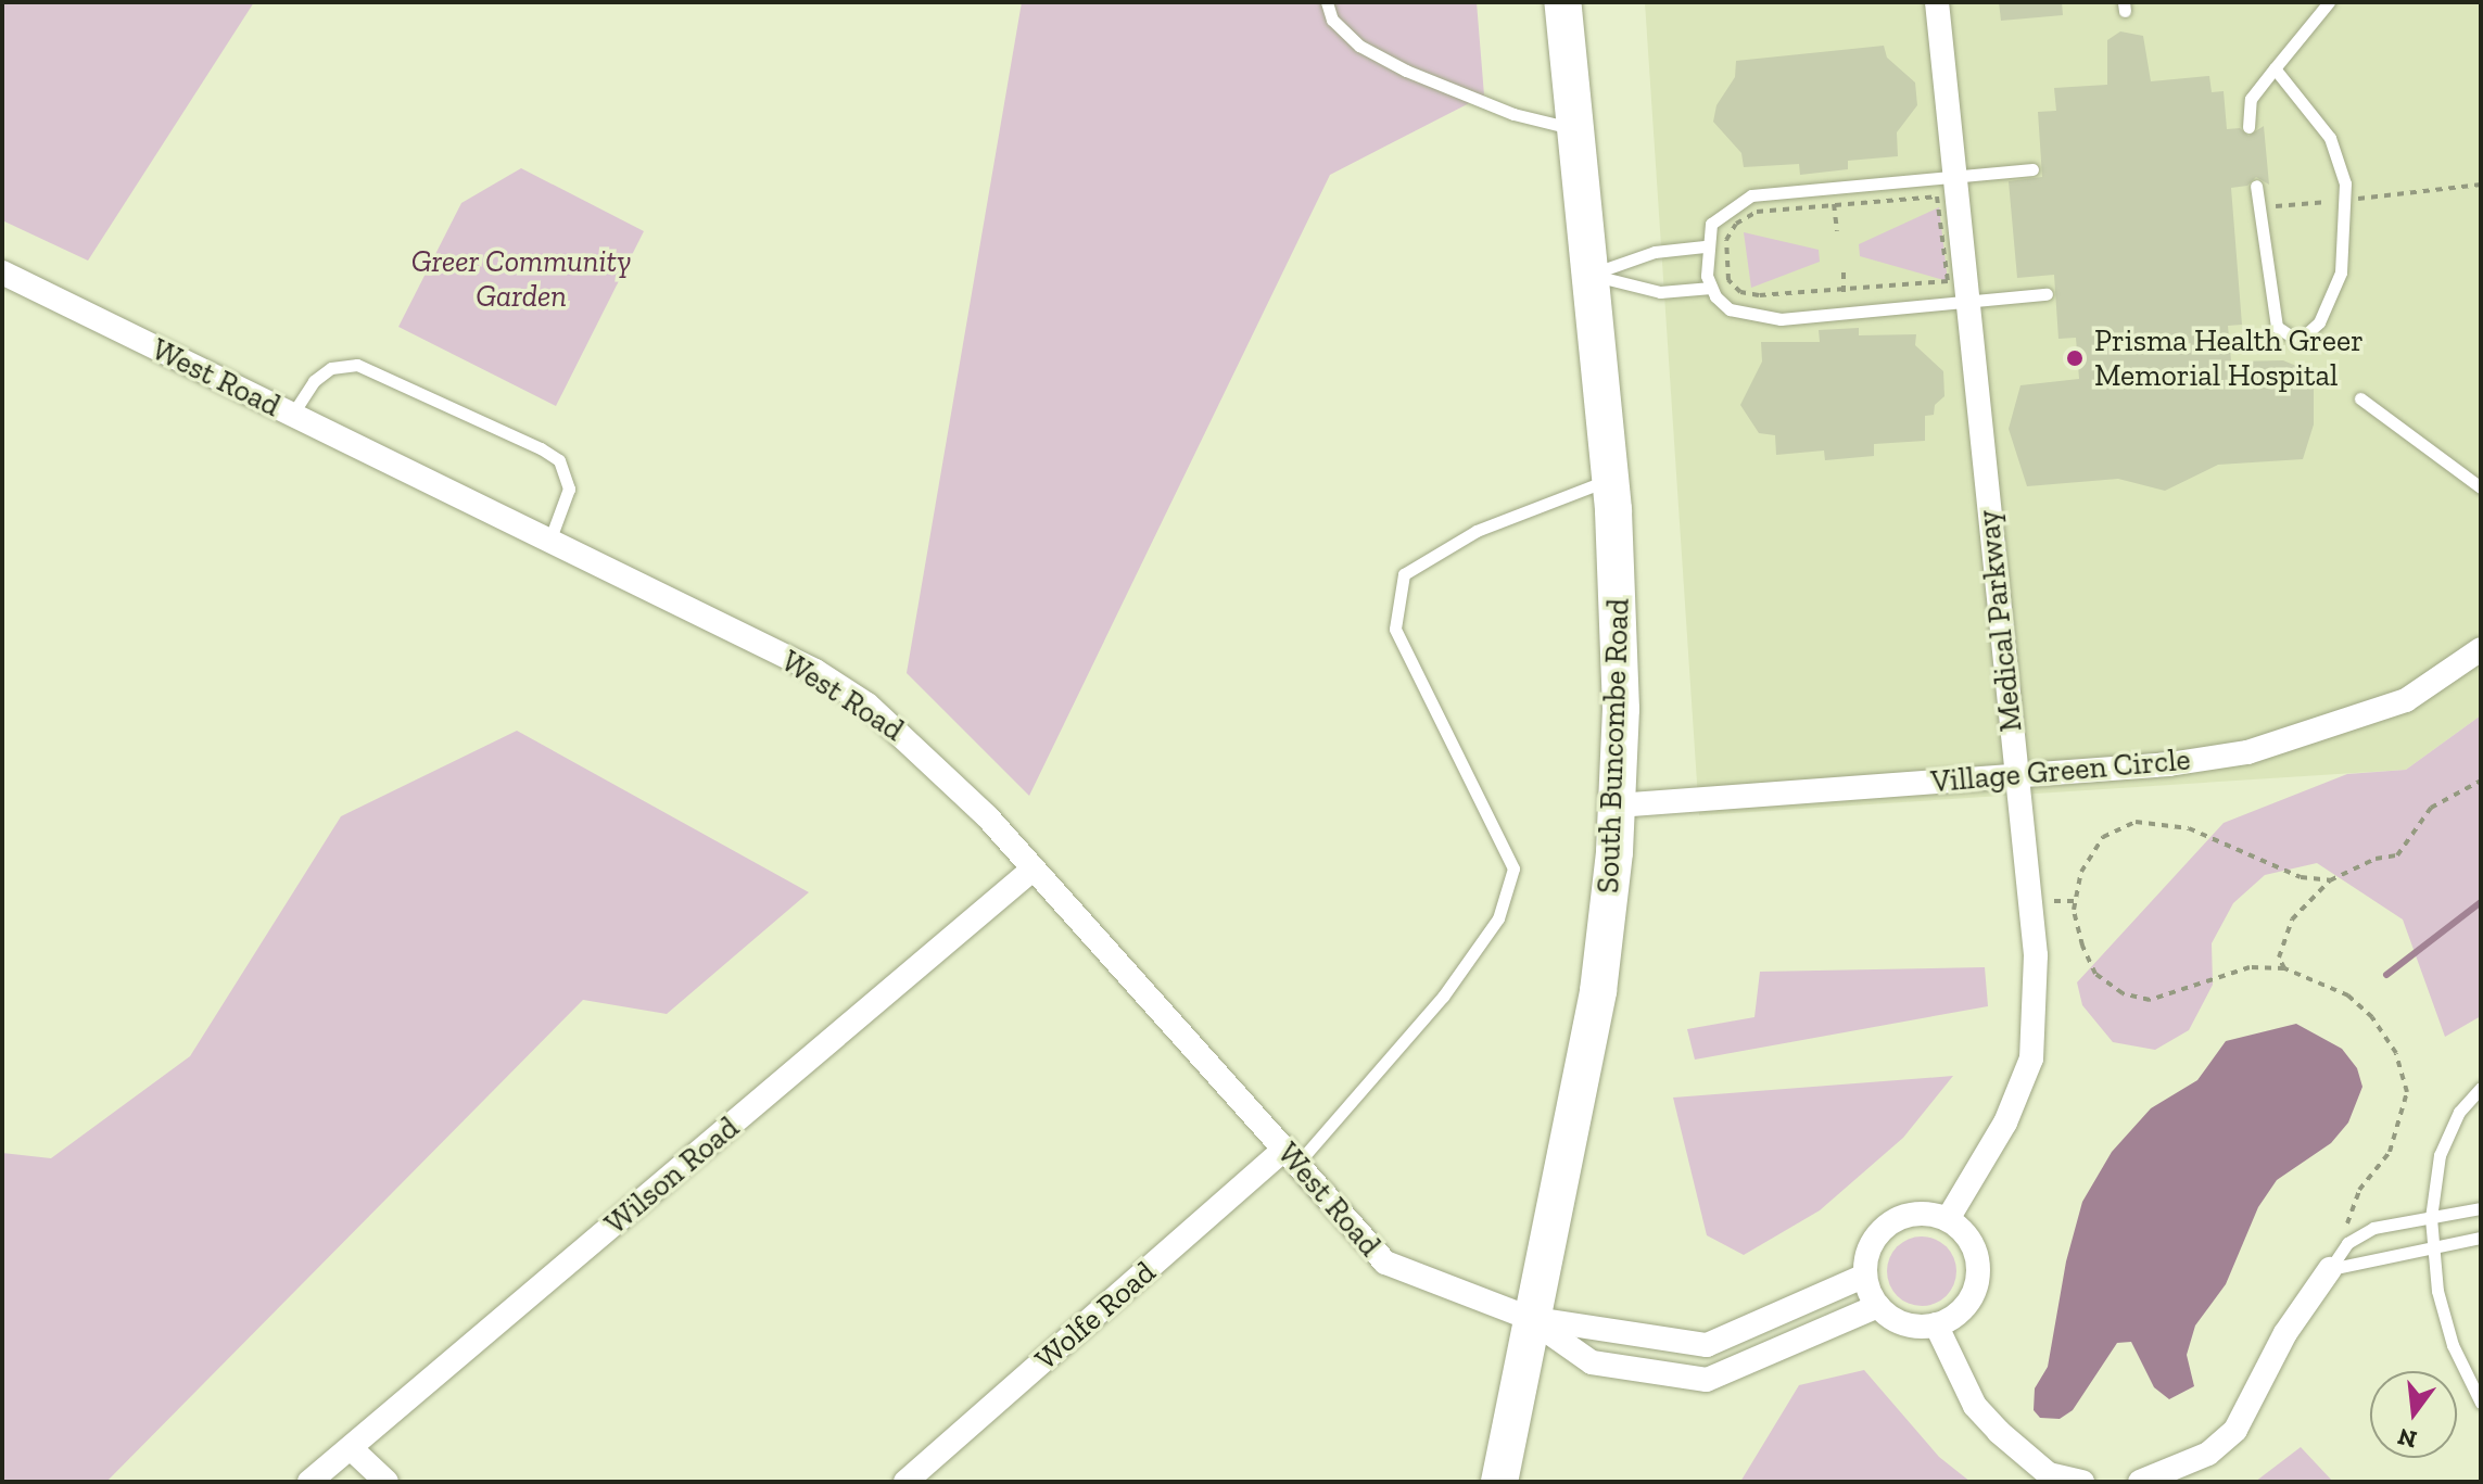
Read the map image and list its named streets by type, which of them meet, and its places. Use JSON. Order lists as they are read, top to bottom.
{
  "streets": {
    "main road": ["South Buncombe Road"],
    "street": [
      "West Road",
      "Medical Parkway",
      "Village Green Circle",
      "Wilson Road",
      "Wolfe Road"
    ]
  },
  "crossings": [
    ["West Road", "South Buncombe Road"],
    ["West Road", "Wilson Road"],
    ["West Road", "Wolfe Road"],
    ["Medical Parkway", "Village Green Circle"],
    ["South Buncombe Road", "Village Green Circle"]
  ],
  "parks": ["Greer Community Garden"],
  "places": ["Prisma Health Greer Memorial Hospital"],
  "north": "bottom"
}
